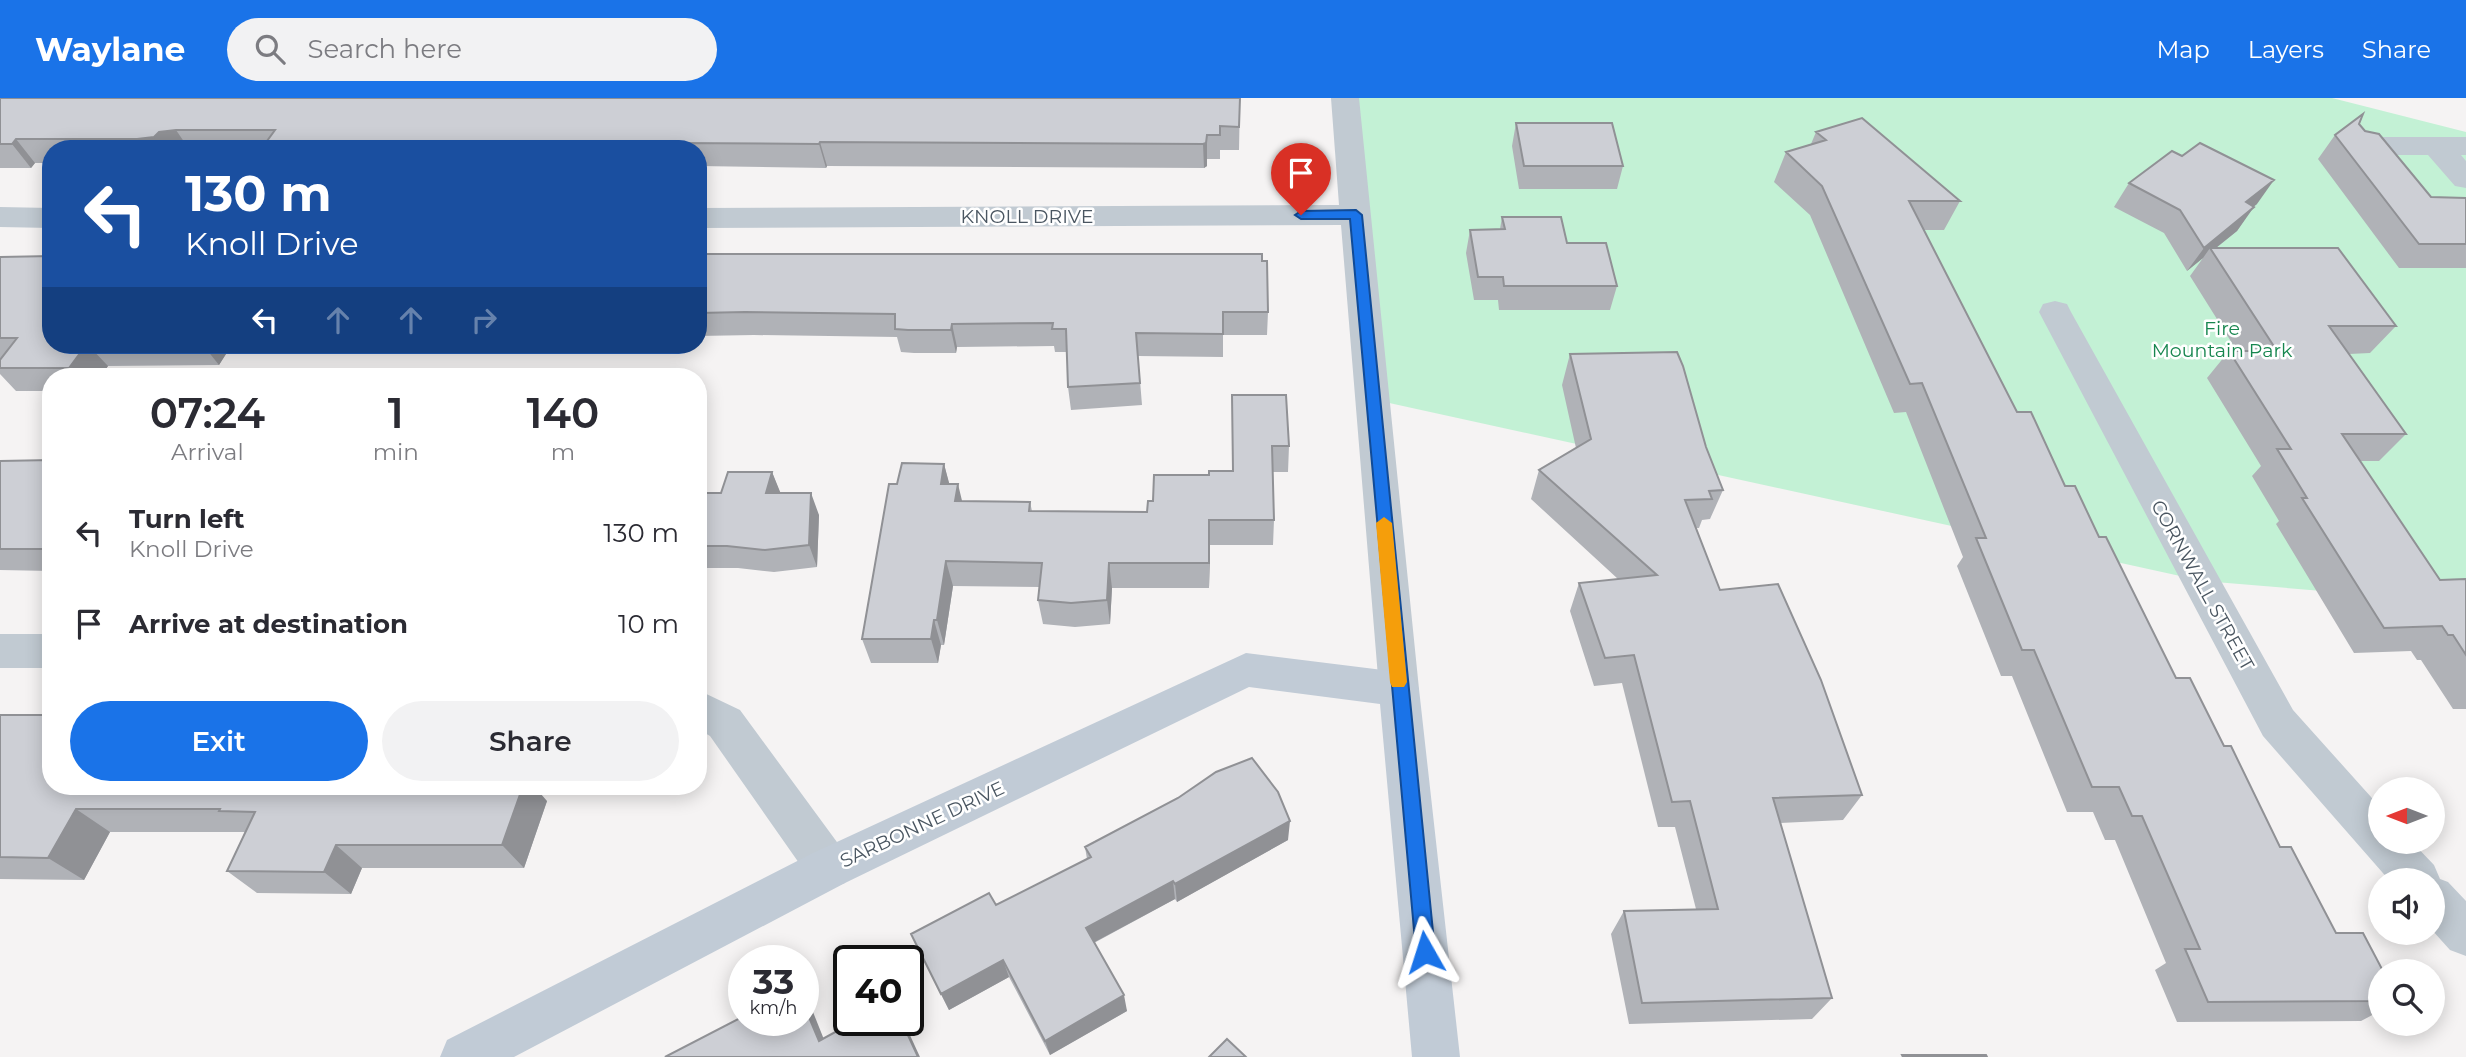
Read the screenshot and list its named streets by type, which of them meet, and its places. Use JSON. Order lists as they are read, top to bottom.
{
  "streets": {
    "street": ["KNOLL DRIVE", "CORNWALL STREET", "SARBONNE DRIVE"]
  },
  "parks": ["Fire Mountain Park"],
  "north": "left",
  "page": {
    "header": "Waylane",
    "search": "Search here",
    "nav": ["Map", "Layers", "Share"],
    "turn": ["130 m", "Knoll Drive"],
    "eta": [
      "07:24",
      "Arrival",
      "1",
      "min",
      "140",
      "m"
    ],
    "list": [
      {
        "name": "Turn left",
        "note": "Knoll Drive",
        "value": "130 m"
      },
      {
        "name": "Arrive at destination",
        "value": "10 m"
      }
    ],
    "buttons": ["Exit", "Share"],
    "speed": "33 km/h",
    "limit": "40"
  }
}
